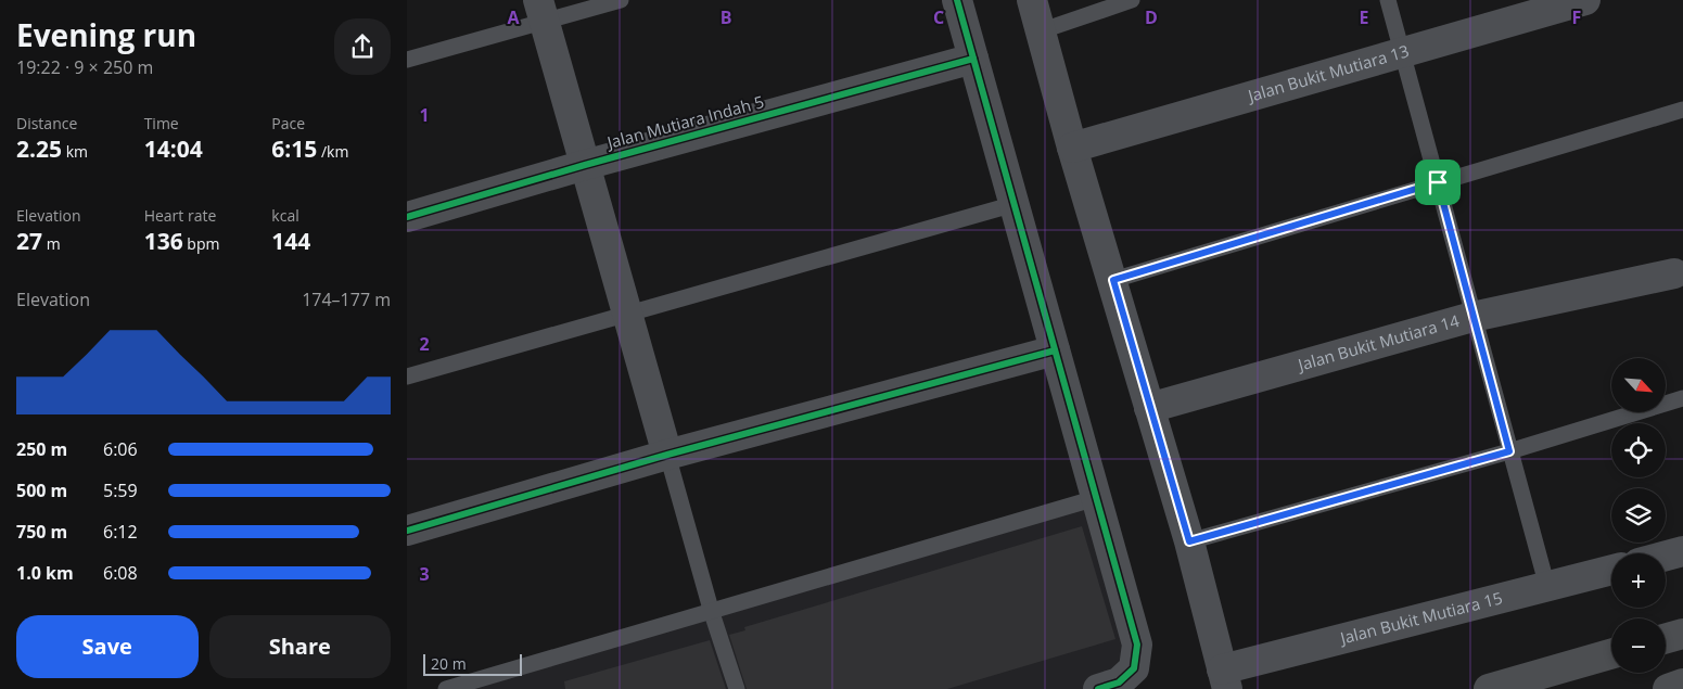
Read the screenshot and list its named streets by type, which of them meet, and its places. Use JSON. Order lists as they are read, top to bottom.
{
  "streets": {
    "street": [
      "Jalan Bukit Mutiara 13",
      "Jalan Mutiara Indah 5",
      "Jalan Bukit Mutiara 14",
      "Jalan Bukit Mutiara 15"
    ]
  },
  "scale_bar": "20 m",
  "north": "bottom right",
  "page": {
    "heading": ["Evening run", "19:22 · 9 × 250 m"],
    "stats": [
      ["Distance", "2.25 km"],
      ["Time", "14:04"],
      ["Pace", "6:15 /km"],
      ["Elevation", "27 m"],
      ["Heart rate", "136 bpm"],
      ["kcal", "144"]
    ],
    "chart": ["Elevation", "174–177 m"],
    "map_buttons": ["+", "−"],
    "list": [
      {
        "name": "250 m",
        "note": "6:06"
      },
      {
        "name": "500 m",
        "note": "5:59"
      },
      {
        "name": "750 m",
        "note": "6:12"
      },
      {
        "name": "1.0 km",
        "note": "6:08"
      }
    ],
    "buttons": ["Save", "Share"],
    "scale": "20 m"
  },
  "grid": {
    "columns": [
      "A",
      "B",
      "C",
      "D",
      "E",
      "F"
    ],
    "rows": ["1", "2", "3"]
  }
}
